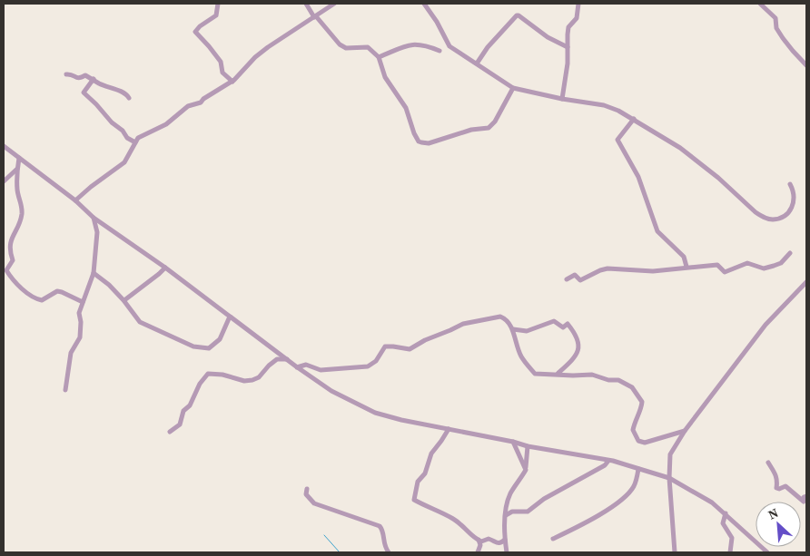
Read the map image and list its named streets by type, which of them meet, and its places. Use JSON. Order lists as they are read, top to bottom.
{
  "north": "top left"
}
